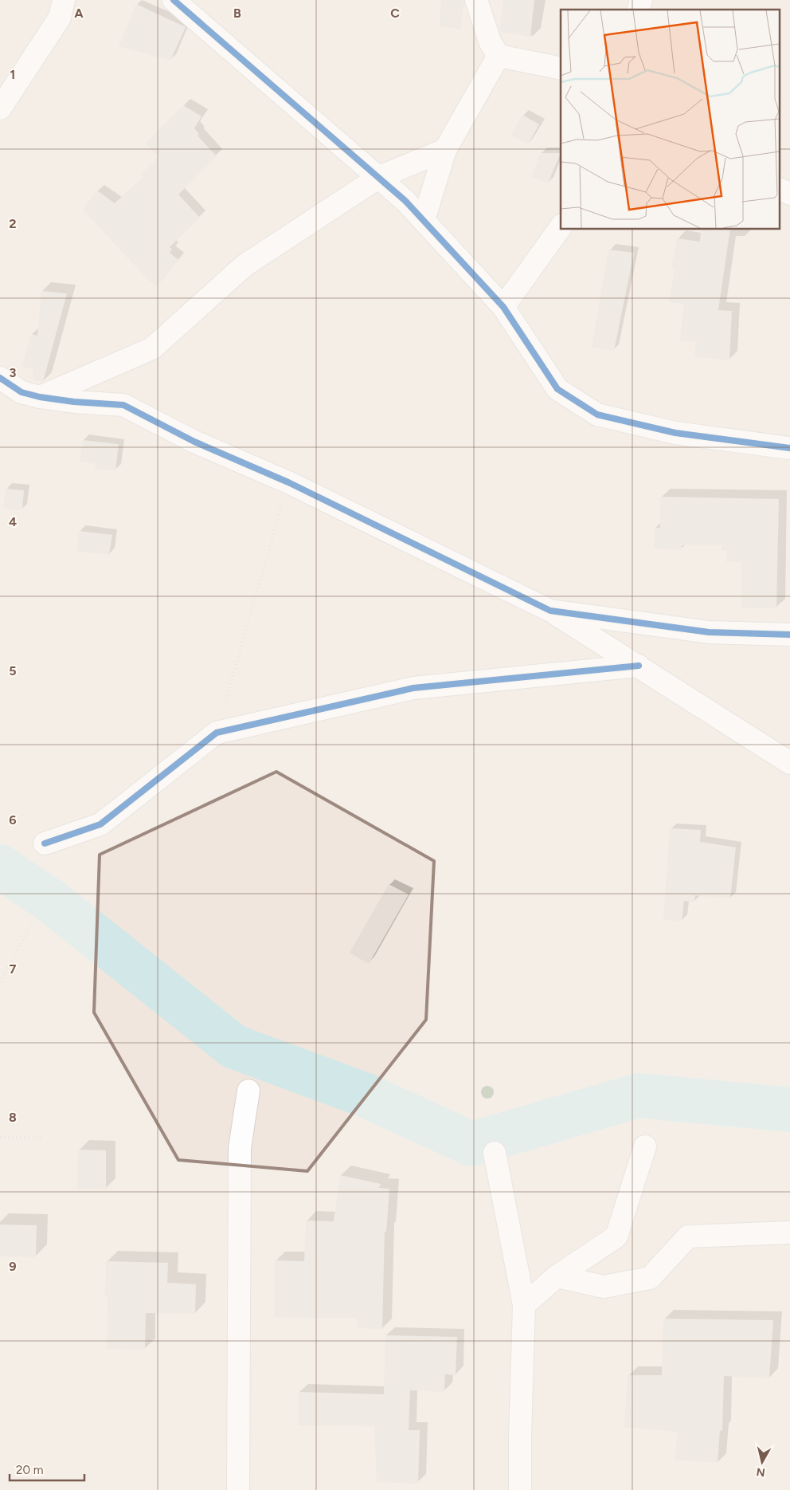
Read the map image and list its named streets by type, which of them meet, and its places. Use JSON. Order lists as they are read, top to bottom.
{
  "scale_bar": "20 m",
  "north": "bottom",
  "grid": {
    "columns": ["A", "B", "C"],
    "rows": [
      "1",
      "2",
      "3",
      "4",
      "5",
      "6",
      "7",
      "8",
      "9"
    ]
  }
}
